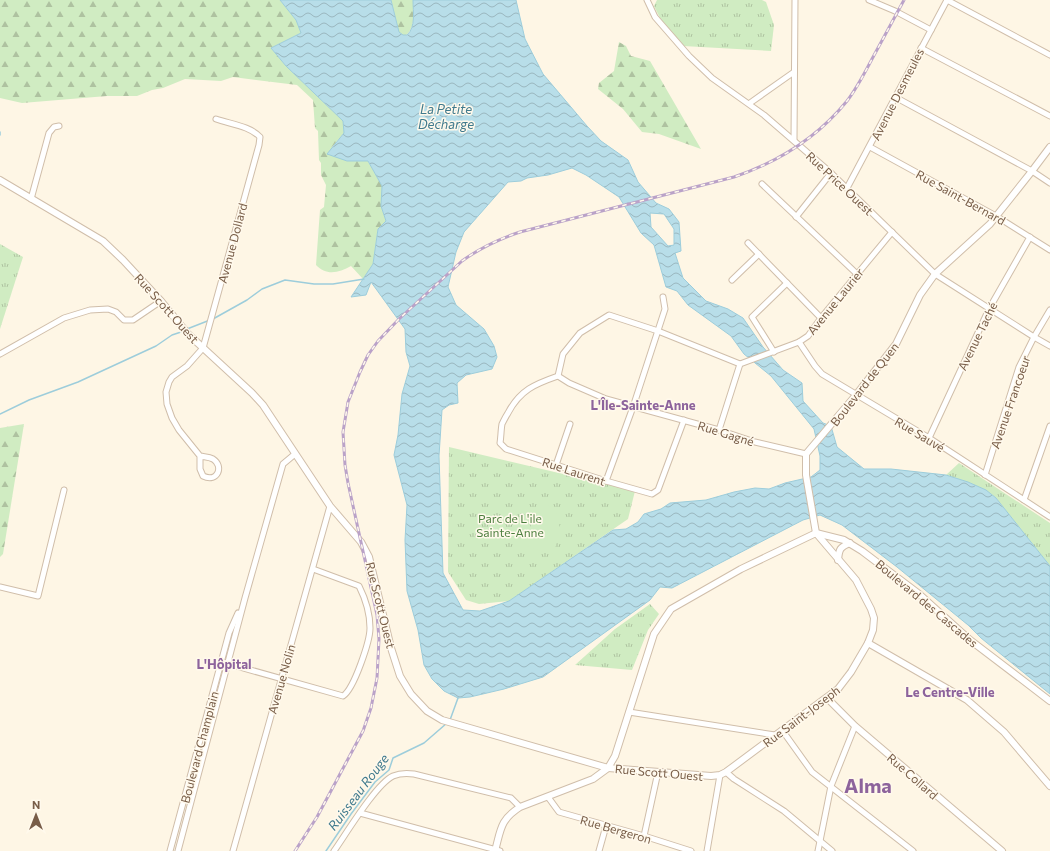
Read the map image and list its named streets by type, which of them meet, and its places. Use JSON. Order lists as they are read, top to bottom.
{
  "streets": {
    "street": [
      "Avenue Desmeules",
      "Rue Price Ouest",
      "Rue Saint-Bernard",
      "Avenue Dollard",
      "Avenue Laurier",
      "Rue Scott Ouest",
      "Avenue Taché",
      "Boulevard de Quen",
      "Avenue Francoeur",
      "Rue Gagné",
      "Rue Sauvé",
      "Rue Laurent",
      "Boulevard des Cascades",
      "Avenue Nolin",
      "Rue Saint-Joseph",
      "Boulevard Champlain",
      "Rue Collard",
      "Rue Bergeron"
    ]
  },
  "crossings": [
    ["Avenue Desmeules", "Rue Price Ouest"],
    ["Avenue Desmeules", "Rue Saint-Bernard"],
    ["Rue Price Ouest", "Avenue Laurier"],
    ["Rue Price Ouest", "Avenue Taché"],
    ["Rue Price Ouest", "Boulevard de Quen"],
    ["Rue Price Ouest", "Avenue Francoeur"],
    ["Rue Saint-Bernard", "Avenue Taché"],
    ["Rue Saint-Bernard", "Boulevard de Quen"],
    ["Avenue Dollard", "Rue Scott Ouest"],
    ["Avenue Laurier", "Rue Sauvé"],
    ["Rue Scott Ouest", "Avenue Nolin"],
    ["Rue Scott Ouest", "Rue Saint-Joseph"],
    ["Rue Scott Ouest", "Boulevard Champlain"],
    ["Avenue Taché", "Rue Sauvé"],
    ["Boulevard de Quen", "Rue Gagné"],
    ["Boulevard de Quen", "Rue Sauvé"],
    ["Avenue Francoeur", "Rue Sauvé"],
    ["Rue Gagné", "Rue Laurent"],
    ["Boulevard des Cascades", "Rue Saint-Joseph"],
    ["Rue Saint-Joseph", "Rue Collard"]
  ],
  "districts": [
    "L'Île-Sainte-Anne",
    "L'Hôpital",
    "Le Centre-Ville",
    "Alma"
  ],
  "water": ["La Petite Décharge", "Ruisseau Rouge"],
  "parks": ["Parc de L'ile Sainte-Anne"],
  "north": "top"
}
